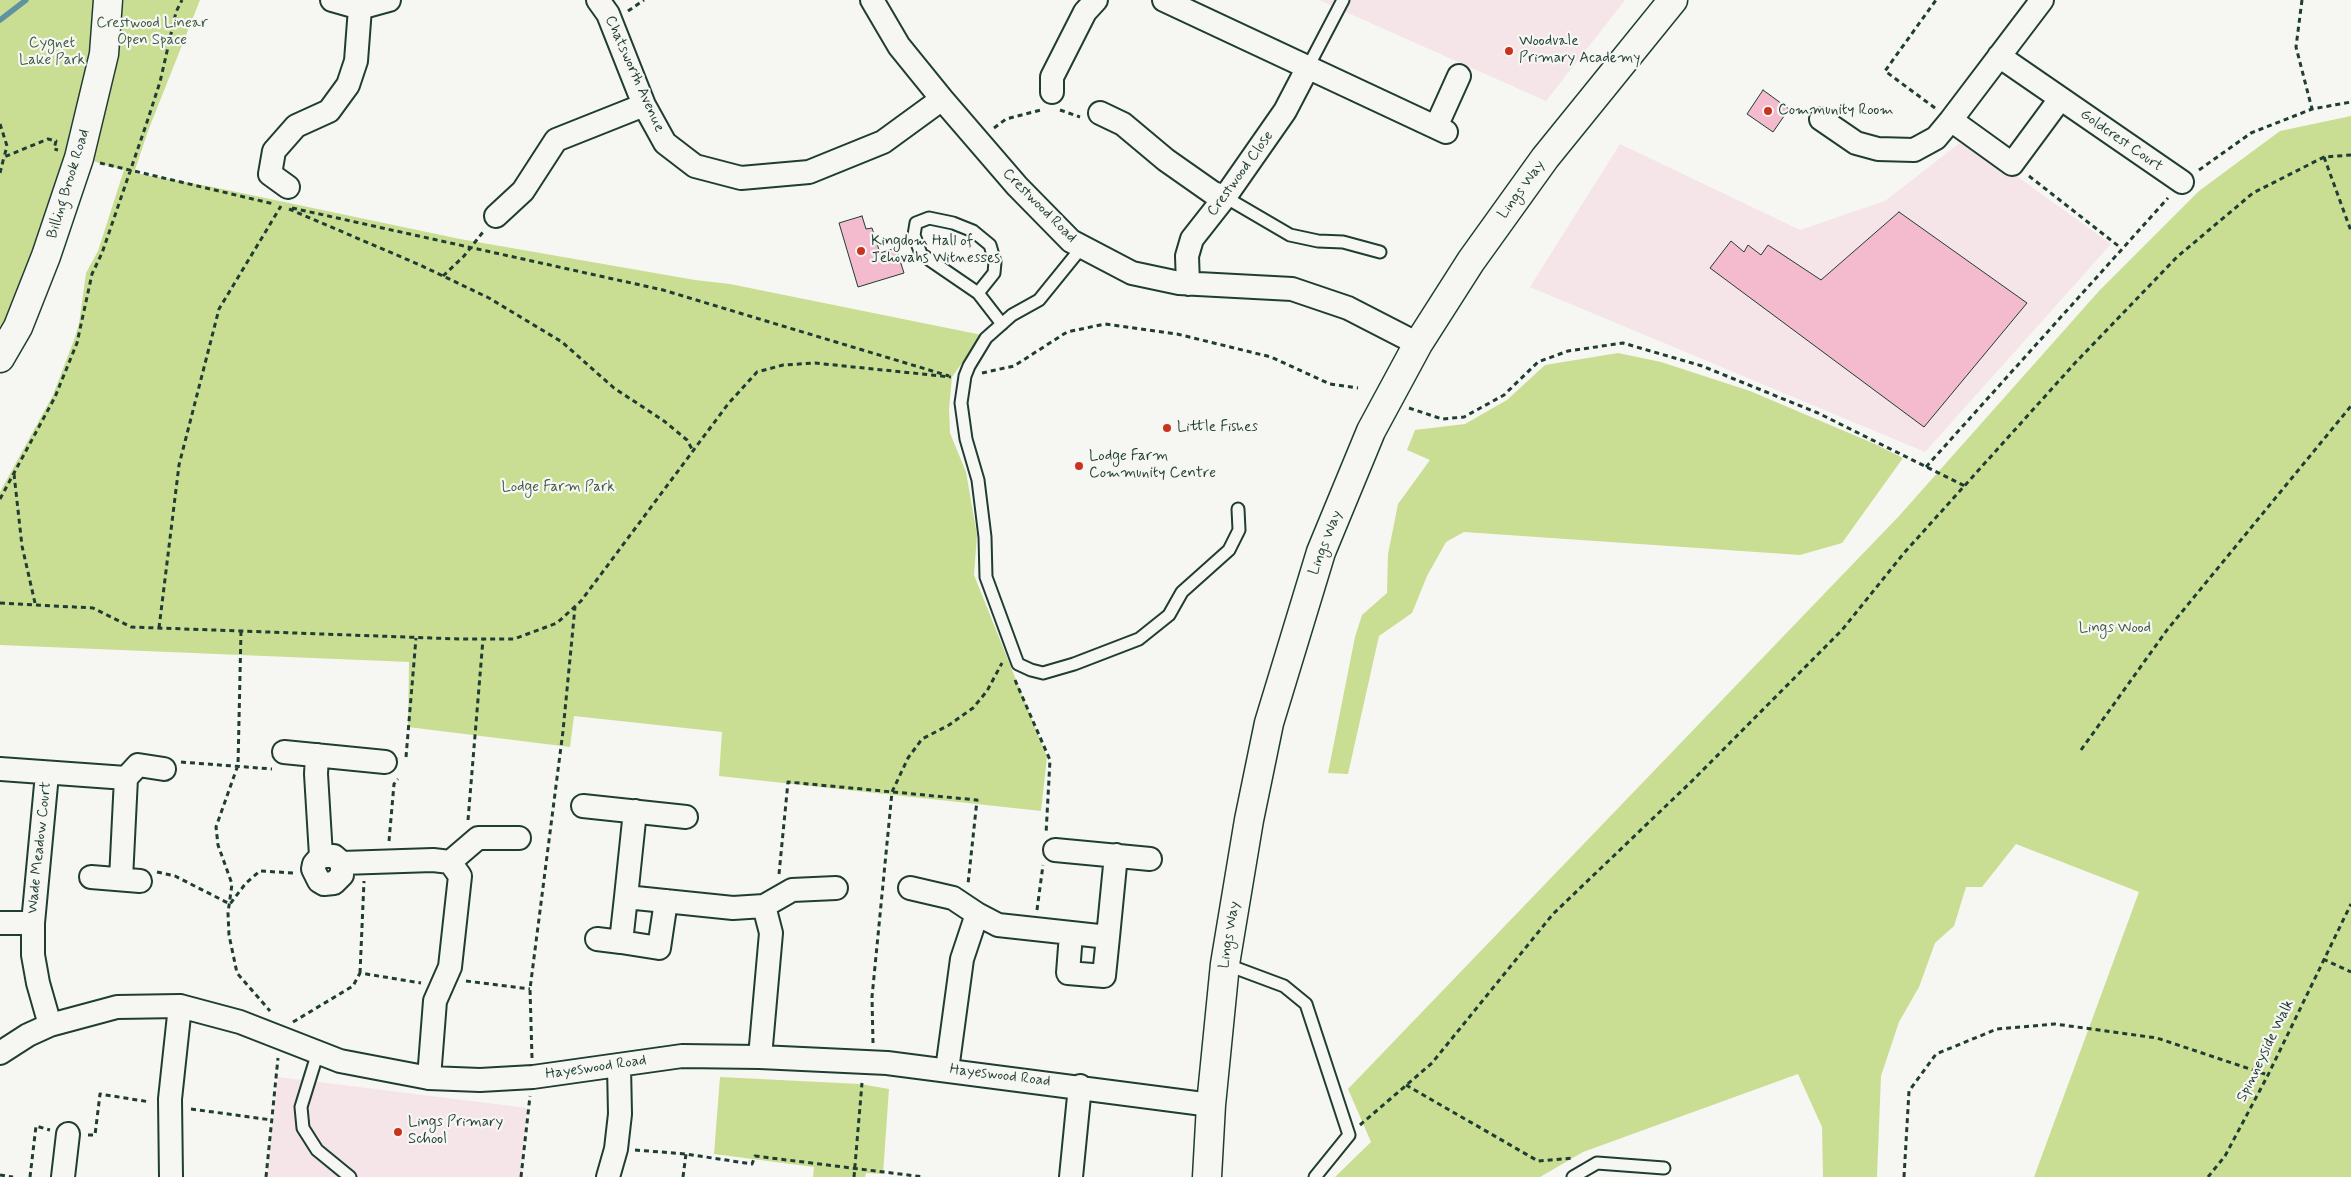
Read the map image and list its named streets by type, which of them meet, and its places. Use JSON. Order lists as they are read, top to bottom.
{
  "streets": {
    "street": [
      "Chatsworth Avenue",
      "Goldcrest Court",
      "Crestwood Close",
      "Billing Brook Road",
      "Lings Way",
      "Crestwood Road",
      "Wade Meadow Court",
      "Hayeswood Road"
    ],
    "path": ["Spinneyside Walk"]
  },
  "crossings": [
    ["Chatsworth Avenue", "Crestwood Road"],
    ["Crestwood Close", "Crestwood Road"],
    ["Lings Way", "Crestwood Road"],
    ["Lings Way", "Hayeswood Road"],
    ["Wade Meadow Court", "Hayeswood Road"]
  ],
  "parks": [
    "Crestwood Linear Open Space",
    "Cygnet Lake Park",
    "Lodge Farm Park",
    "Lings Wood"
  ],
  "places": [
    "Woodvale Primary Academy",
    "Community Room",
    "Kingdom Hall of Jehovahs Witnesses",
    "Little Fishes",
    "Lodge Farm Community Centre",
    "Lings Primary School"
  ]
}
